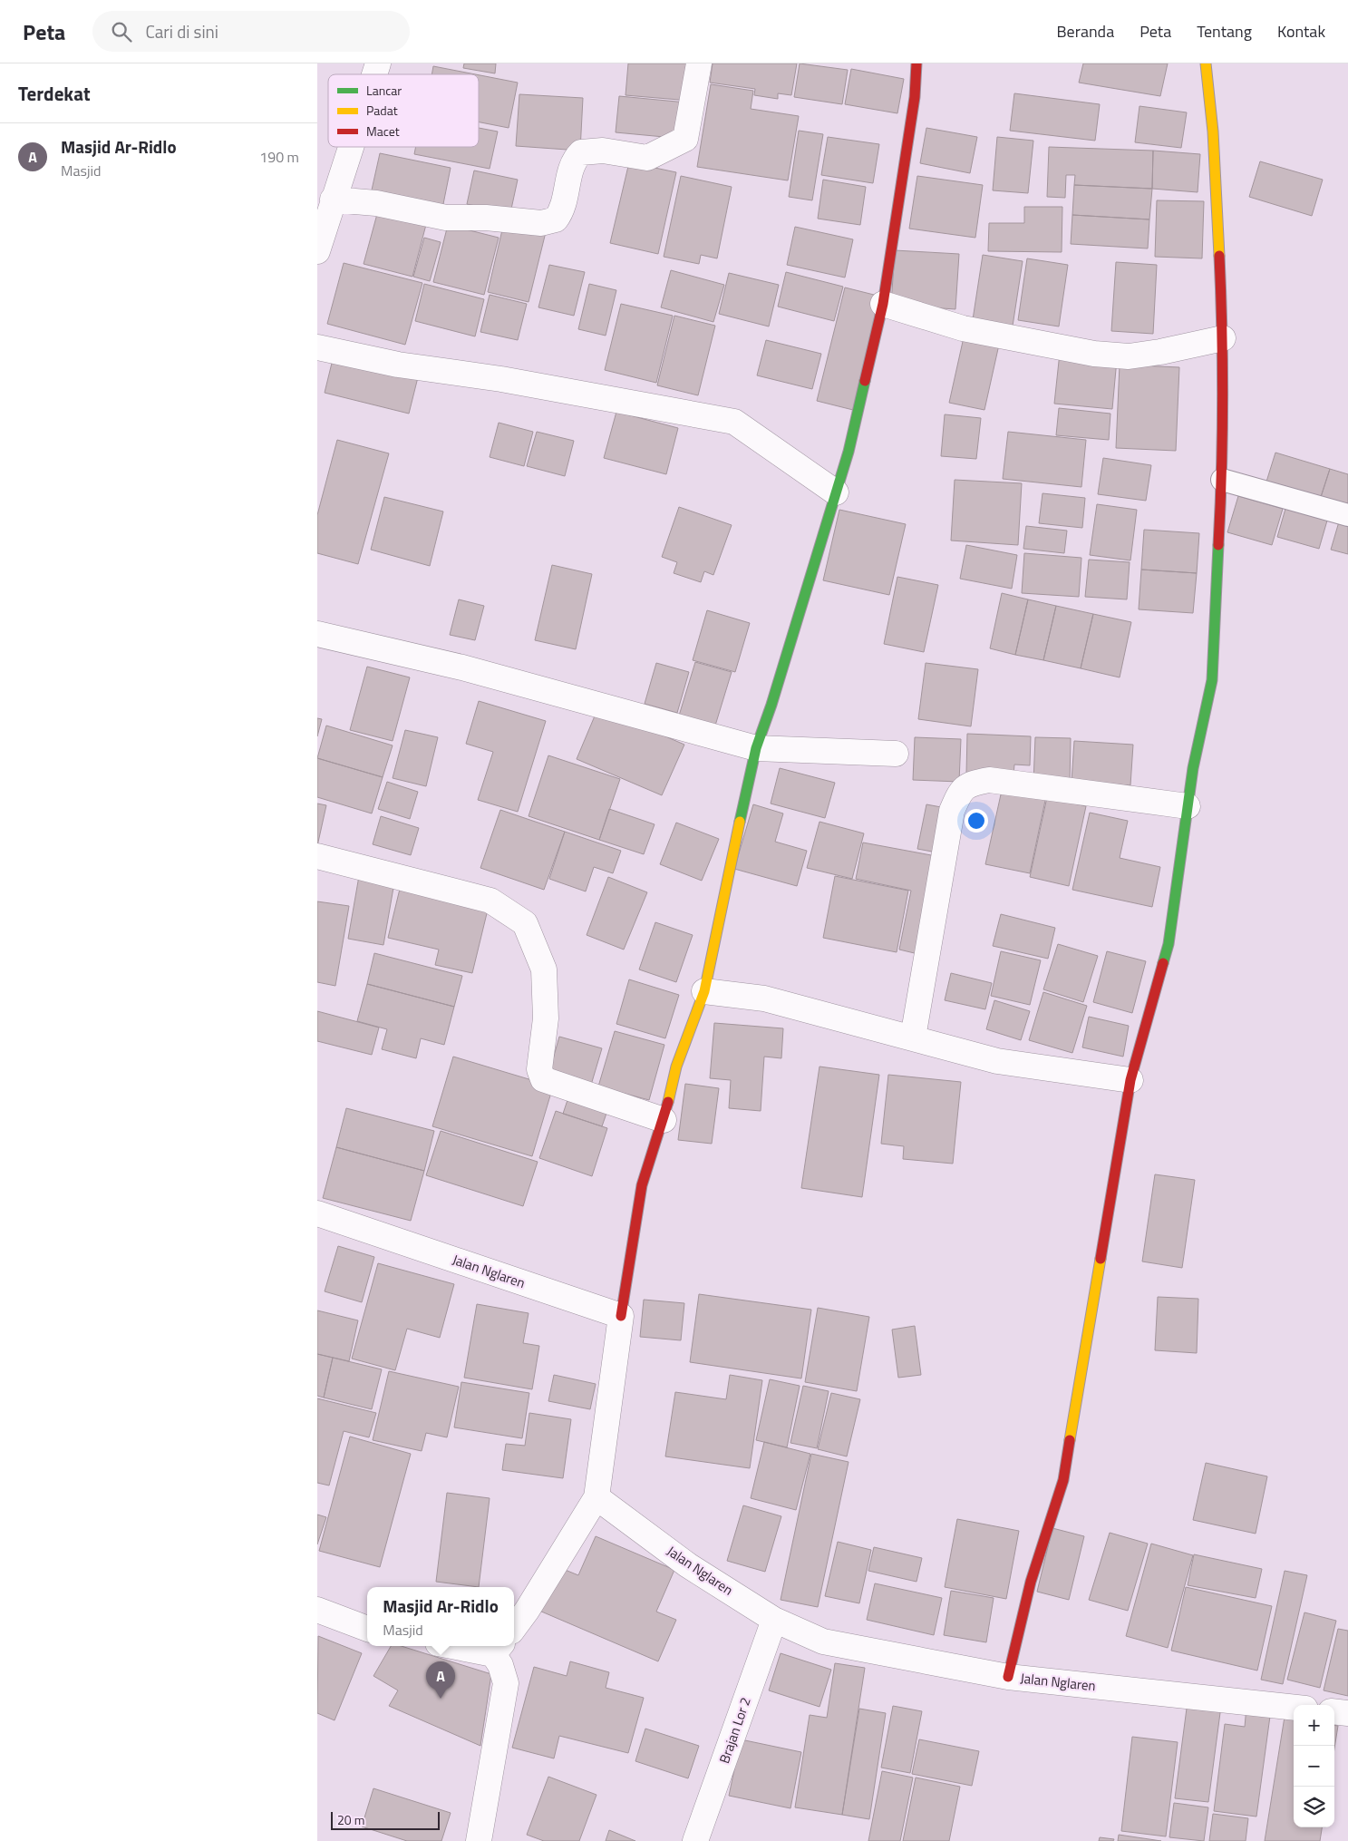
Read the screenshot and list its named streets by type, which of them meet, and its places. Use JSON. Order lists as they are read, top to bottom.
{
  "streets": {
    "street": ["Jalan Nglaren", "Brajan Lor 2"]
  },
  "crossings": [
    ["Jalan Nglaren", "Brajan Lor 2"]
  ],
  "legend": ["Lancar", "Padat", "Macet"],
  "scale_bar": "20 m",
  "page": {
    "header": "Peta",
    "search": "Cari di sini",
    "nav": [
      "Beranda",
      "Peta",
      "Tentang",
      "Kontak"
    ],
    "heading": "Terdekat",
    "list": [
      {
        "mark": "A",
        "name": "Masjid Ar-Ridlo",
        "note": "Masjid",
        "value": "190 m"
      }
    ],
    "popup": ["Masjid Ar-Ridlo", "Masjid"],
    "pins": "A",
    "map_buttons": ["+", "−"],
    "scale": "20 m"
  }
}
